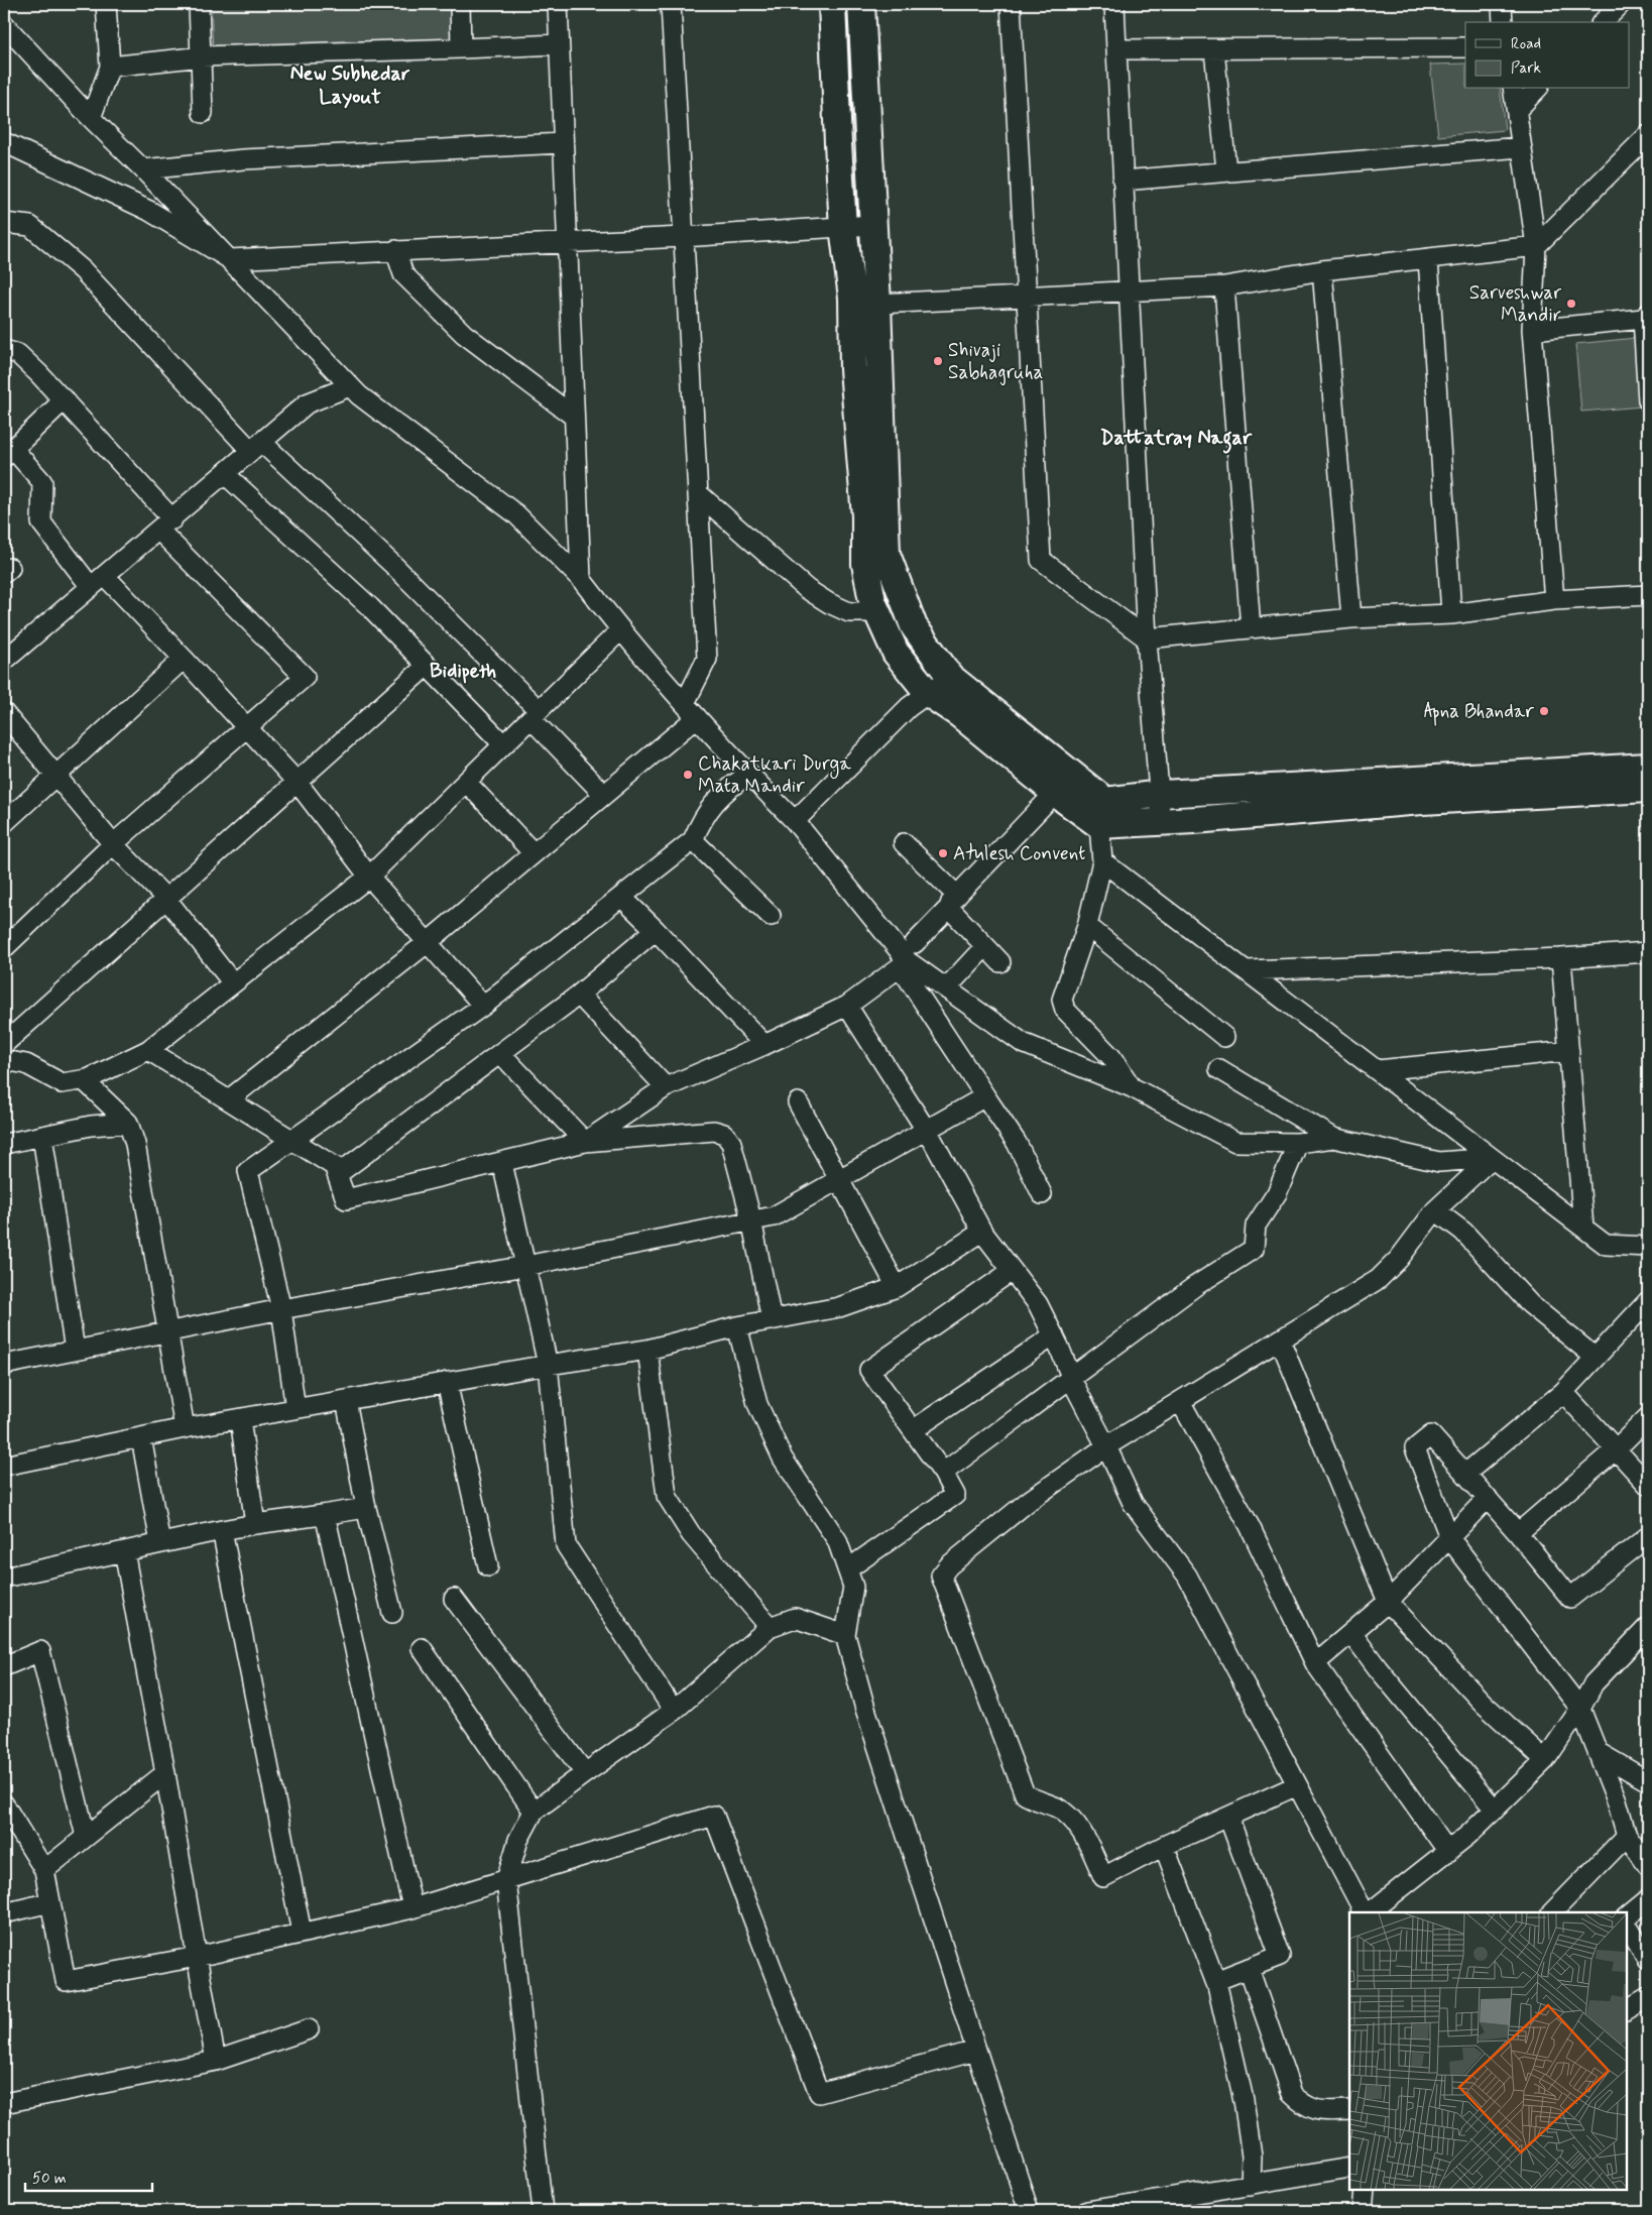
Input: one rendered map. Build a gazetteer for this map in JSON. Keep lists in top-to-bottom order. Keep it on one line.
{"districts":["New Subhedar Layout","Dattatray Nagar","Bidipeth"],"places":["Sarveshwar Mandir","Shivaji Sabhagruha","Apna Bhandar","Chakatkari Durga Mata Mandir","Atulesh Convent"],"legend":["Road","Park"],"scale_bar":"50 m"}
